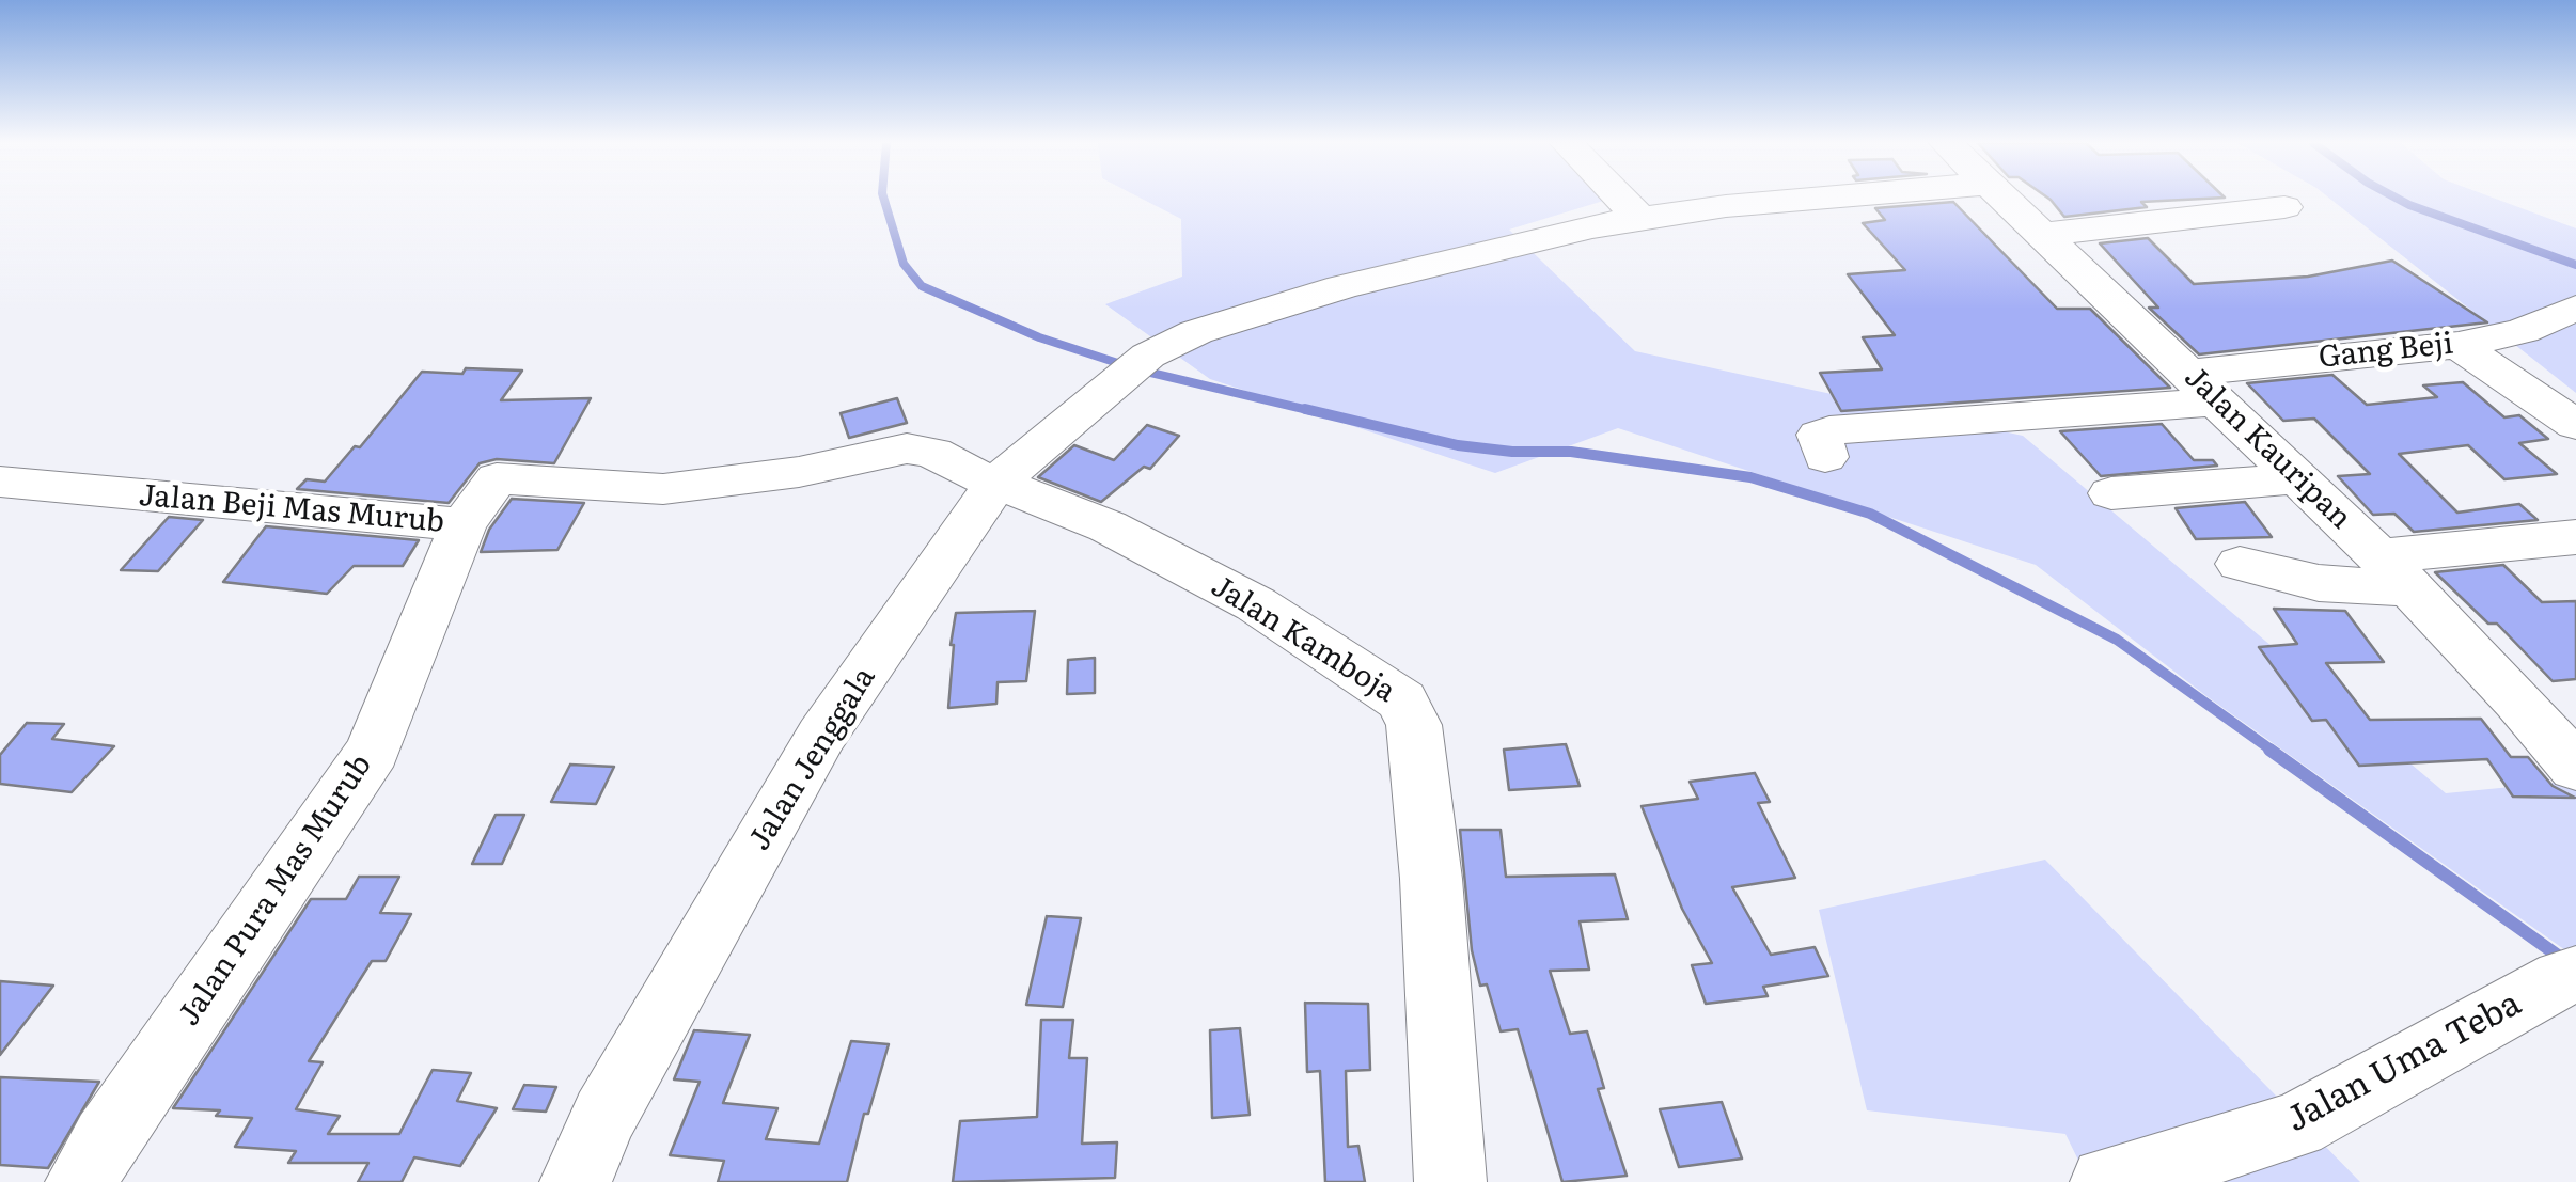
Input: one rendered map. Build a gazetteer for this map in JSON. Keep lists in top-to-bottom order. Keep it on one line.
{"streets":{"street":["Gang Beji","Jalan Kauripan","Jalan Beji Mas Murub","Jalan Kamboja","Jalan Jenggala","Jalan Pura Mas Murub","Jalan Uma Teba"]},"crossings":[["Gang Beji","Jalan Kauripan"],["Jalan Beji Mas Murub","Jalan Kamboja"],["Jalan Beji Mas Murub","Jalan Jenggala"],["Jalan Beji Mas Murub","Jalan Pura Mas Murub"],["Jalan Kamboja","Jalan Jenggala"]]}
